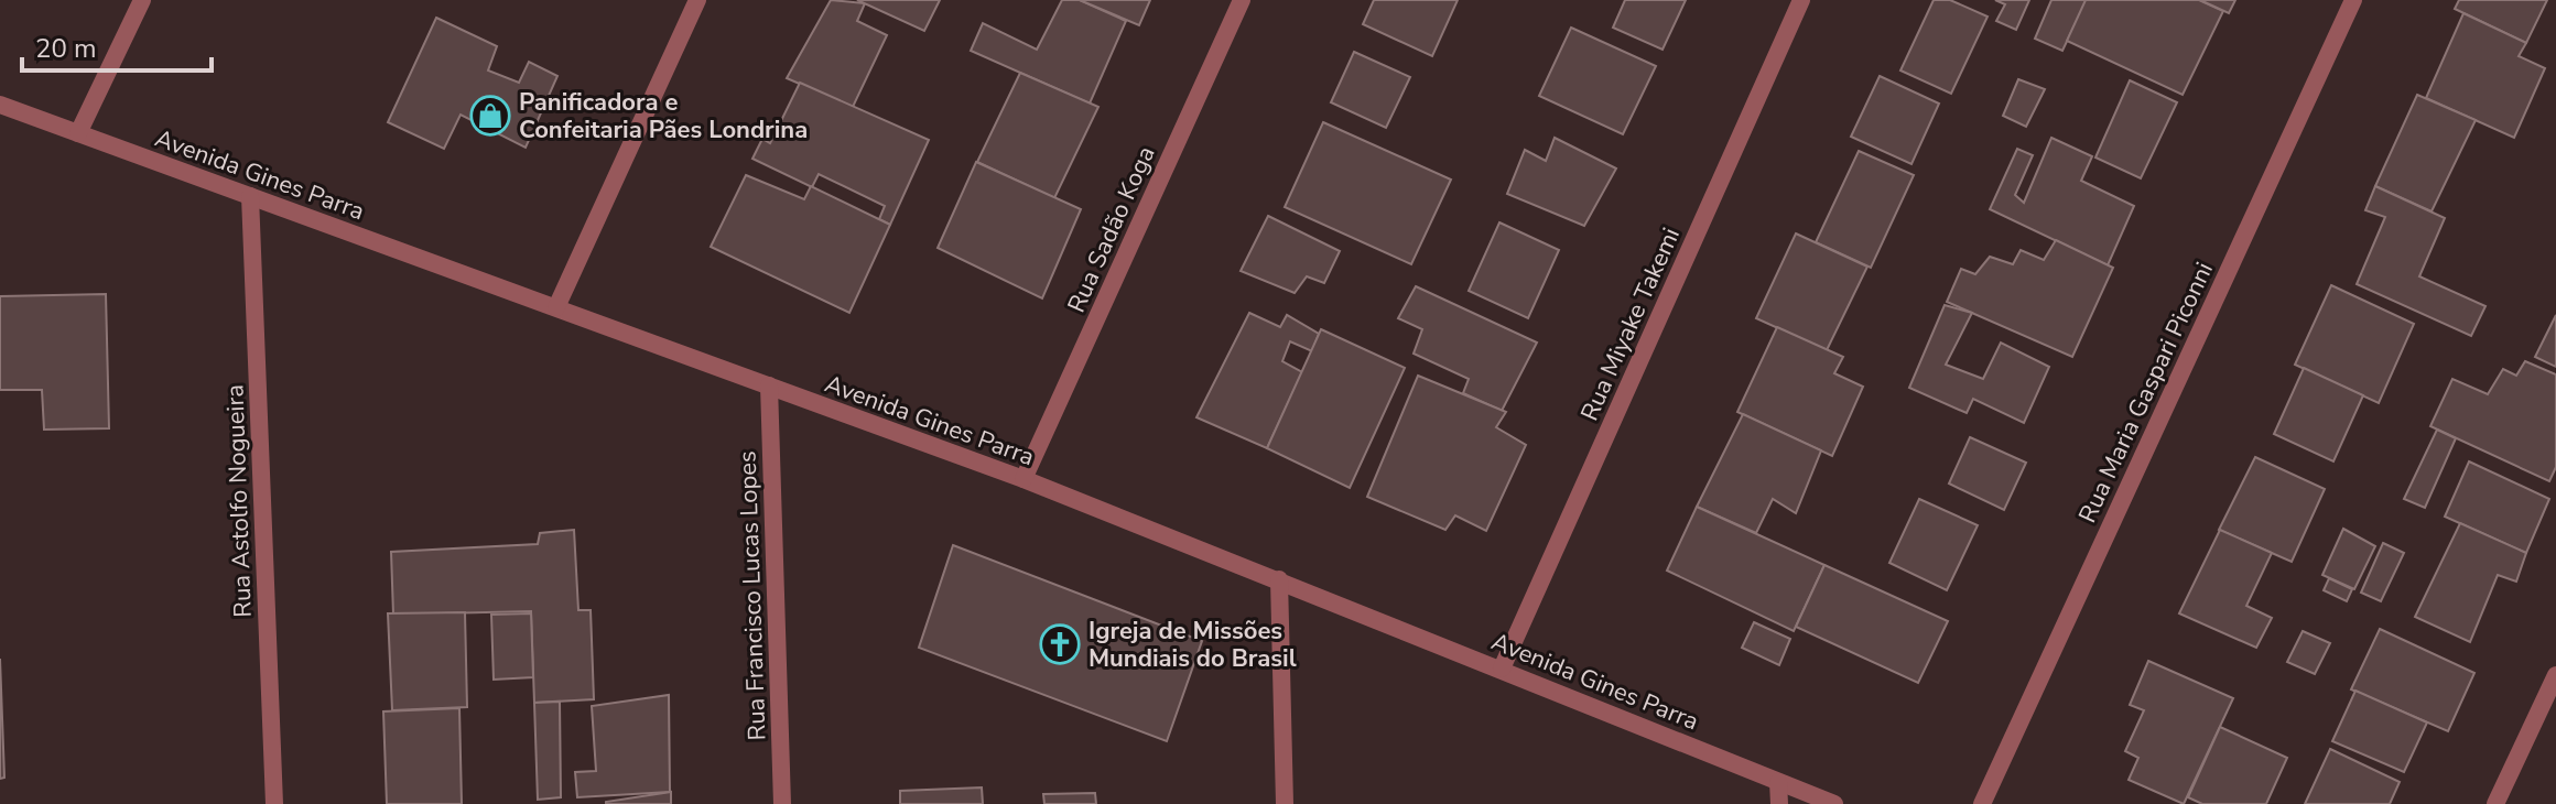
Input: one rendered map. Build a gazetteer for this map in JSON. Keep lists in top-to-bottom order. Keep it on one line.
{"streets":{"street":["Avenida Gines Parra","Rua Sadão Koga","Rua Miyake Takemi","Rua Maria Gaspari Piconni","Rua Astolfo Nogueira","Rua Francisco Lucas Lopes"]},"crossings":[["Avenida Gines Parra","Rua Sadão Koga"],["Avenida Gines Parra","Rua Miyake Takemi"],["Avenida Gines Parra","Rua Astolfo Nogueira"],["Avenida Gines Parra","Rua Francisco Lucas Lopes"]],"places":{"shop":["Panificadora e Confeitaria Pães Londrina"],"church":["Igreja de Missões Mundiais do Brasil"]},"scale_bar":"20 m"}
